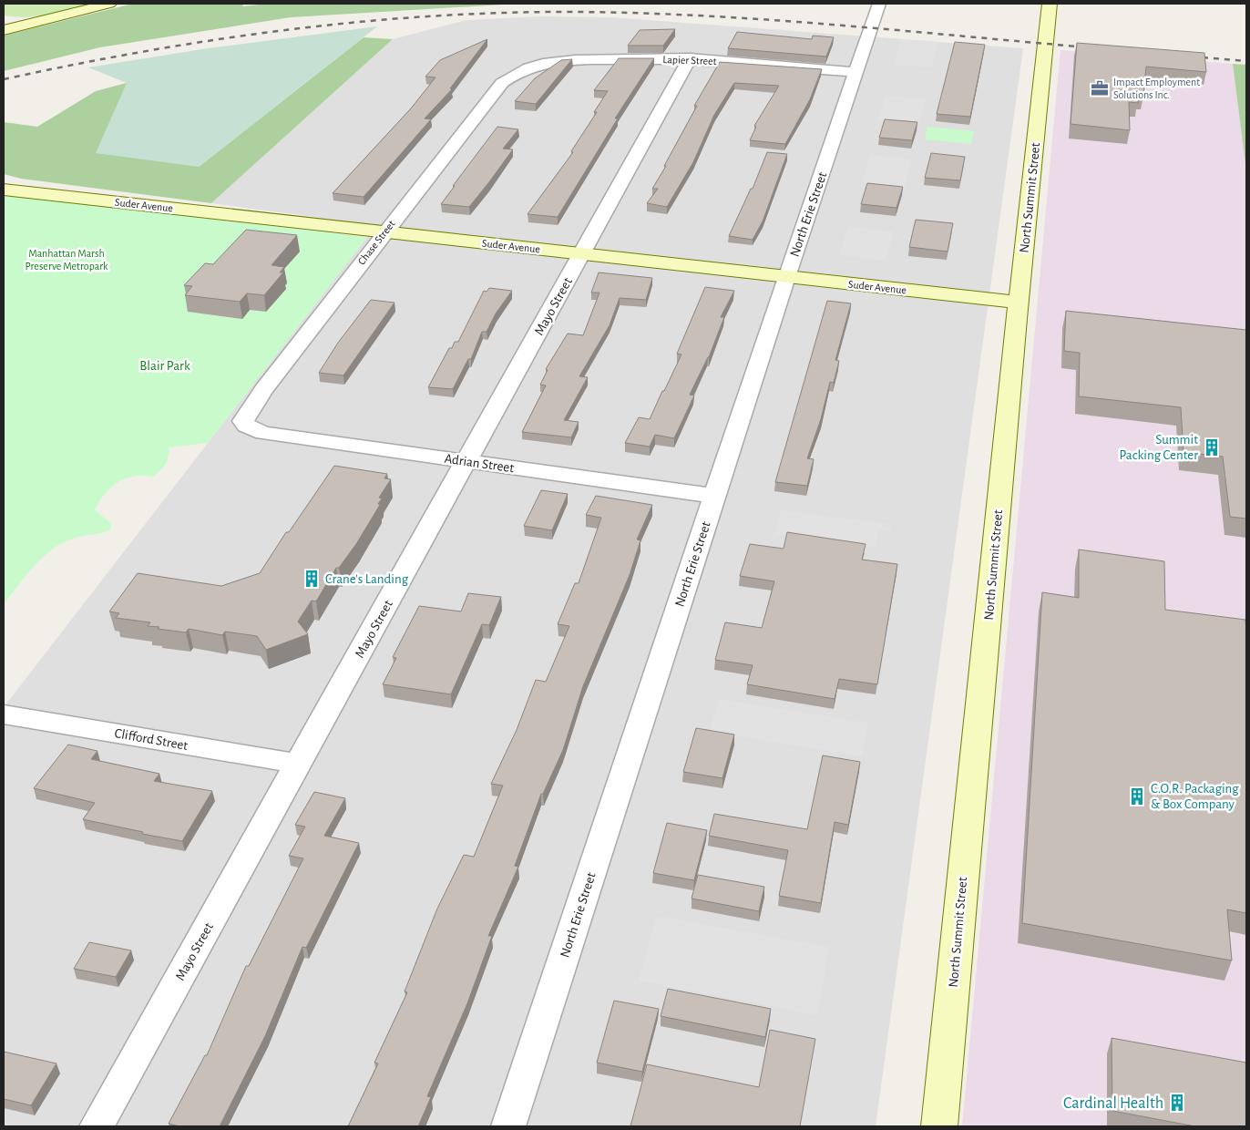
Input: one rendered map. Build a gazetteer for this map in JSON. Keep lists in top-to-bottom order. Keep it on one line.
{"streets":{"main road":["North Summit Street","Suder Avenue"],"street":["Lapier Street","North Erie Street","Chase Street","Mayo Street","Adrian Street","Clifford Street"]},"crossings":[["Lapier Street","North Erie Street"],["Lapier Street","Chase Street"],["Lapier Street","Mayo Street"],["North Summit Street","Suder Avenue"],["Suder Avenue","North Erie Street"],["Suder Avenue","Chase Street"],["Suder Avenue","Mayo Street"],["North Erie Street","Adrian Street"],["Chase Street","Adrian Street"],["Mayo Street","Adrian Street"],["Mayo Street","Clifford Street"]],"parks":["Manhattan Marsh Preserve Metropark","Blair Park"],"places":{"office":["Impact Employment Solutions Inc."],"building":["Summit Packing Center","Crane's Landing","C.O.R. Packaging & Box Company","Cardinal Health"]}}
